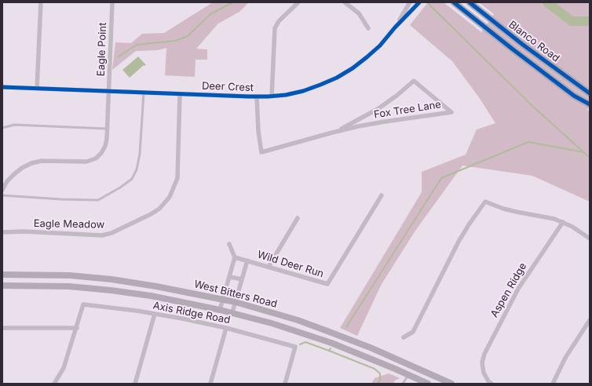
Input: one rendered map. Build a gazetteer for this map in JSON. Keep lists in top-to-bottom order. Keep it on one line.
{"streets":{"main road":["Blanco Road","West Bitters Road"],"street":["Eagle Point","Deer Crest","Fox Tree Lane","Eagle Meadow","Wild Deer Run","Aspen Ridge","Axis Ridge Road"]},"crossings":[["Eagle Point","Deer Crest"],["Deer Crest","Fox Tree Lane"],["Deer Crest","Eagle Meadow"]]}
